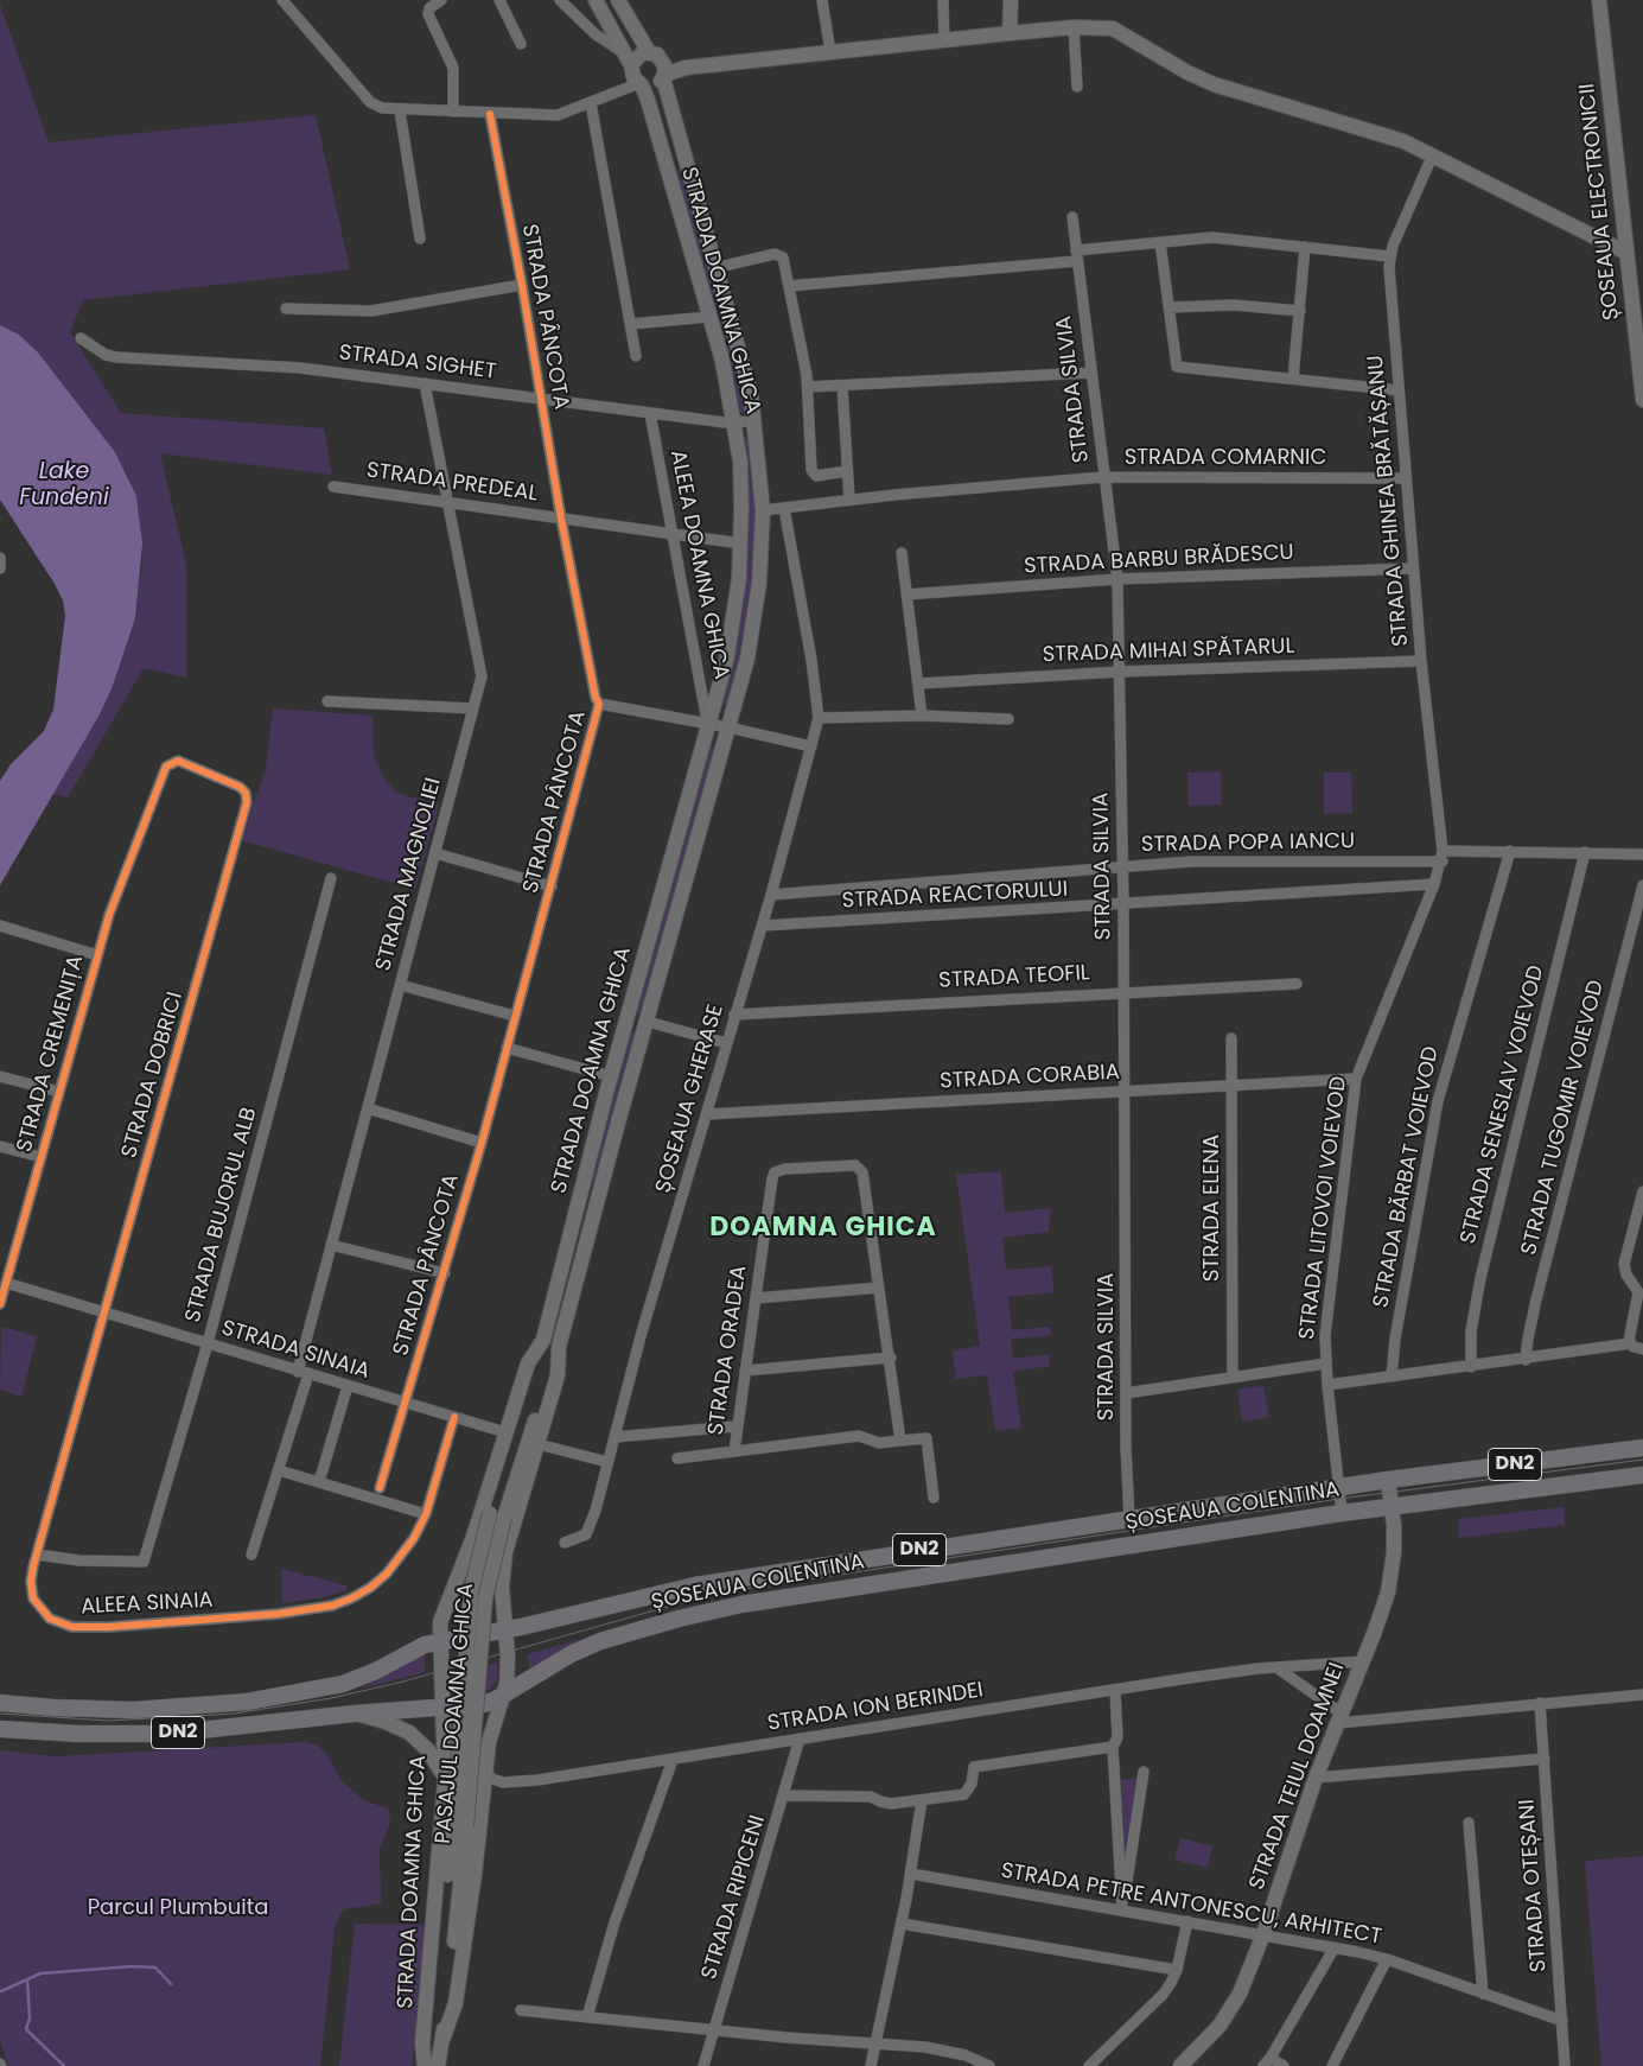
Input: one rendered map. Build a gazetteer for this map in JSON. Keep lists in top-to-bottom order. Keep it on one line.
{"streets":{"main road":["ȘOSEAUA ELECTRONICII","STRADA DOAMNA GHICA","DN2","ȘOSEAUA COLENTINA","PASAJUL DOAMNA GHICA","STRADA TEIUL DOAMNEI"],"street":["STRADA PÂNCOTA","STRADA SIGHET","STRADA SILVIA","STRADA COMARNIC","STRADA PREDEAL","STRADA GHINEA BRĂTĂȘANU","STRADA BARBU BRĂDESCU","ALEEA DOAMNA GHICA","STRADA MIHAI SPĂTARUL","STRADA POPA IANCU","STRADA MAGNOLIEI","STRADA REACTORULUI","STRADA TEOFIL","STRADA CREMENIȚA","STRADA DOBRICI","STRADA CORABIA","ȘOSEAUA GHERASE","STRADA SENESLAV VOIEVOD","STRADA TUGOMIR VOIEVOD","STRADA BĂRBAT VOIEVOD","STRADA ELENA","STRADA LITOVOI VOIEVOD","STRADA BUJORUL ALB","STRADA SINAIA","STRADA ORADEA","ALEEA SINAIA","STRADA ION BERINDEI","STRADA OTEȘANI","STRADA RIPICENI","STRADA PETRE ANTONESCU, ARHITECT"]},"crossings":[["STRADA DOAMNA GHICA","STRADA SIGHET"],["STRADA DOAMNA GHICA","STRADA COMARNIC"],["STRADA DOAMNA GHICA","STRADA PREDEAL"],["STRADA DOAMNA GHICA","ALEEA DOAMNA GHICA"],["STRADA DOAMNA GHICA","STRADA SINAIA"],["STRADA DOAMNA GHICA","ȘOSEAUA COLENTINA"],["STRADA DOAMNA GHICA","STRADA ION BERINDEI"],["STRADA DOAMNA GHICA","PASAJUL DOAMNA GHICA"],["STRADA PÂNCOTA","STRADA SIGHET"],["STRADA PÂNCOTA","STRADA PREDEAL"],["STRADA PÂNCOTA","STRADA MAGNOLIEI"],["STRADA PÂNCOTA","STRADA SINAIA"],["STRADA SIGHET","ALEEA DOAMNA GHICA"],["STRADA SIGHET","STRADA MAGNOLIEI"],["STRADA SILVIA","STRADA COMARNIC"],["STRADA SILVIA","STRADA BARBU BRĂDESCU"],["STRADA SILVIA","STRADA MIHAI SPĂTARUL"],["STRADA SILVIA","STRADA POPA IANCU"],["STRADA SILVIA","STRADA REACTORULUI"],["STRADA SILVIA","STRADA TEOFIL"],["STRADA SILVIA","STRADA CORABIA"],["STRADA SILVIA","ȘOSEAUA COLENTINA"],["STRADA COMARNIC","STRADA GHINEA BRĂTĂȘANU"],["STRADA COMARNIC","ȘOSEAUA GHERASE"],["STRADA PREDEAL","ALEEA DOAMNA GHICA"],["STRADA PREDEAL","STRADA MAGNOLIEI"],["STRADA GHINEA BRĂTĂȘANU","STRADA BARBU BRĂDESCU"],["STRADA GHINEA BRĂTĂȘANU","STRADA MIHAI SPĂTARUL"],["STRADA GHINEA BRĂTĂȘANU","STRADA POPA IANCU"],["STRADA GHINEA BRĂTĂȘANU","STRADA LITOVOI VOIEVOD"],["STRADA POPA IANCU","ȘOSEAUA GHERASE"],["STRADA POPA IANCU","STRADA SENESLAV VOIEVOD"],["STRADA POPA IANCU","STRADA BĂRBAT VOIEVOD"],["STRADA POPA IANCU","STRADA LITOVOI VOIEVOD"],["STRADA MAGNOLIEI","STRADA SINAIA"],["STRADA REACTORULUI","ȘOSEAUA GHERASE"],["STRADA REACTORULUI","STRADA LITOVOI VOIEVOD"],["STRADA TEOFIL","ȘOSEAUA GHERASE"],["STRADA CREMENIȚA","STRADA DOBRICI"],["STRADA CREMENIȚA","STRADA SINAIA"],["STRADA DOBRICI","STRADA SINAIA"],["STRADA DOBRICI","ALEEA SINAIA"],["STRADA CORABIA","ȘOSEAUA GHERASE"],["STRADA CORABIA","STRADA ELENA"],["STRADA CORABIA","STRADA LITOVOI VOIEVOD"],["STRADA LITOVOI VOIEVOD","ȘOSEAUA COLENTINA"],["STRADA BUJORUL ALB","STRADA SINAIA"],["STRADA BUJORUL ALB","ALEEA SINAIA"],["STRADA SINAIA","ALEEA SINAIA"],["ȘOSEAUA COLENTINA","STRADA TEIUL DOAMNEI"],["STRADA ION BERINDEI","STRADA TEIUL DOAMNEI"],["STRADA ION BERINDEI","STRADA RIPICENI"],["STRADA TEIUL DOAMNEI","STRADA PETRE ANTONESCU, ARHITECT"],["STRADA OTEȘANI","STRADA PETRE ANTONESCU, ARHITECT"]],"districts":["DOAMNA GHICA"],"water":["Lake Fundeni"],"parks":["Parcul Plumbuita"]}
